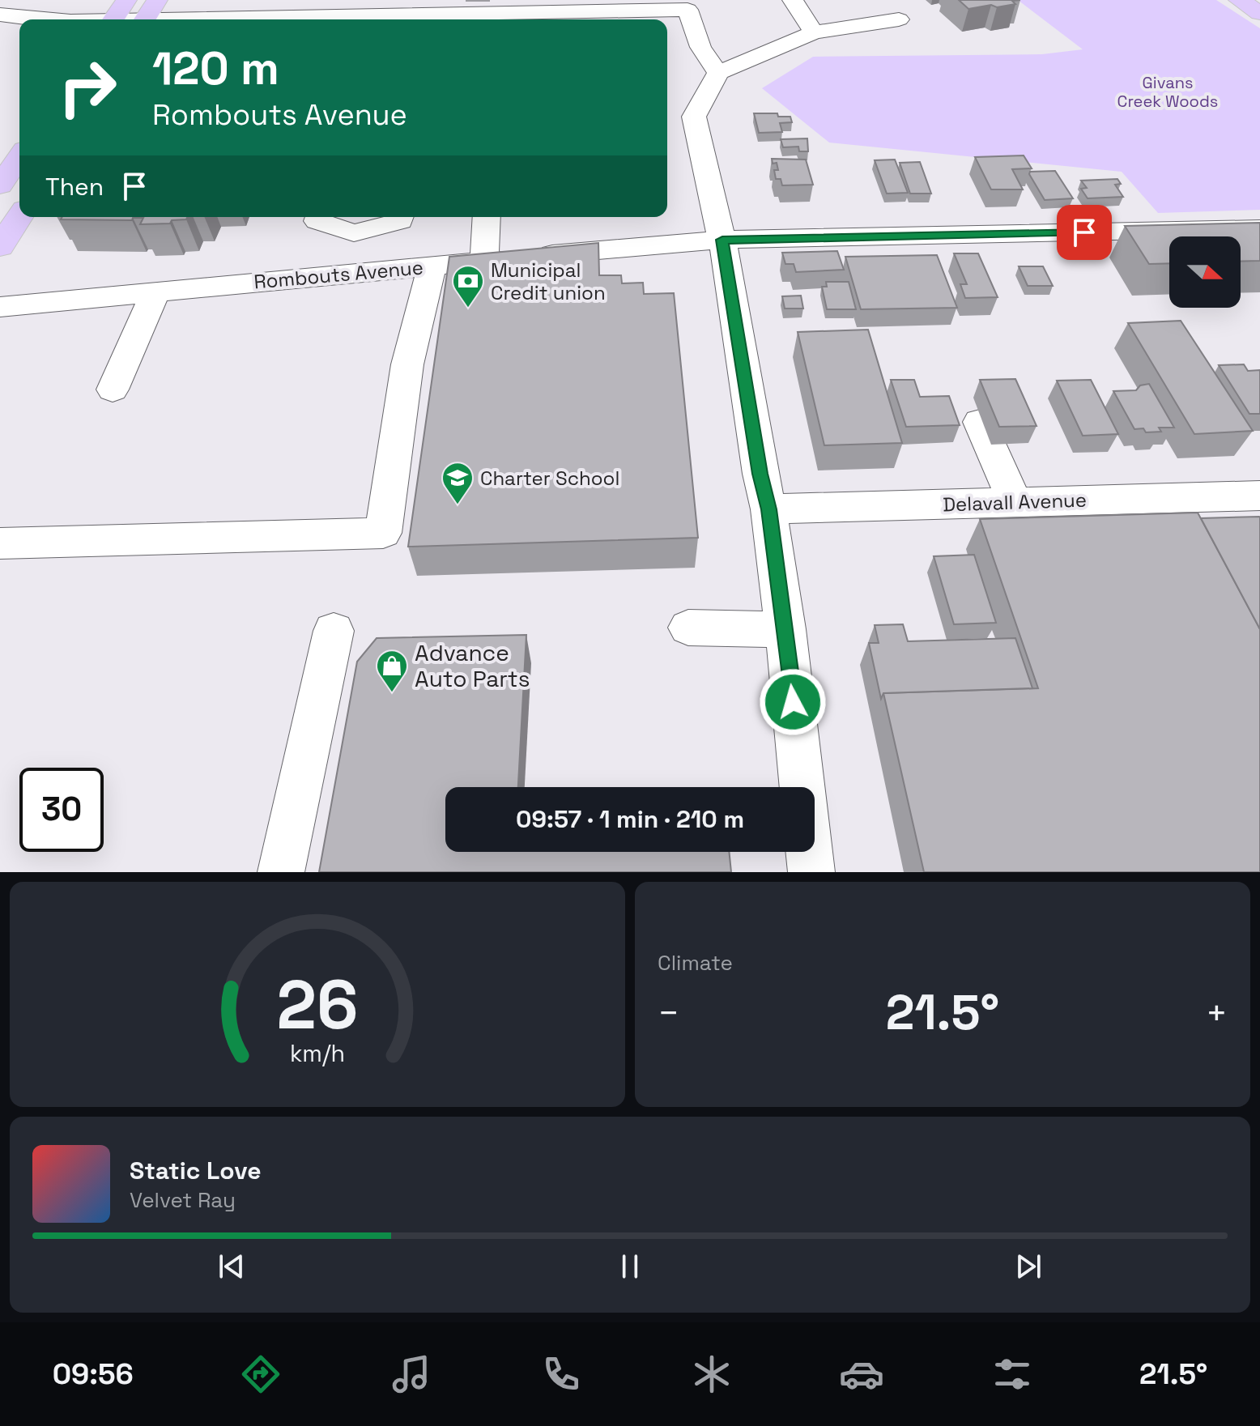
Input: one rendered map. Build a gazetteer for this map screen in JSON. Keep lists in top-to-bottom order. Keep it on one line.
{"streets":{"street":["Rombouts Avenue","Delavall Avenue"]},"parks":["Givans Creek Woods"],"places":{"bank":["Municipal Credit union"],"school or university":["Charter School"],"shop":["Advance Auto Parts"]},"north":"right","page":{"turn":["120 m","Rombouts Avenue"],"then":"Then","limit":"30","trip":"09:57 · 1 min · 210 m","tile":"Climate","heat":["−","21.5°","+"],"song":["Static Love","Velvet Ray"],"tabs":["09:56","21.5°"],"gauge":["26","km/h"]}}
